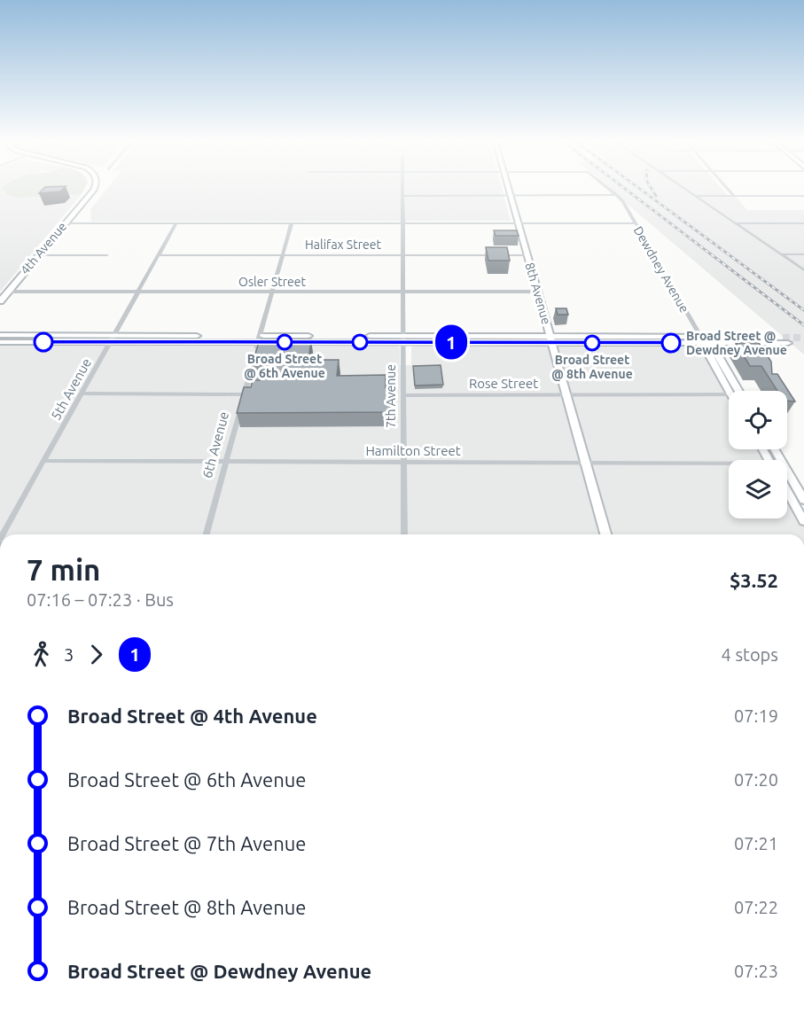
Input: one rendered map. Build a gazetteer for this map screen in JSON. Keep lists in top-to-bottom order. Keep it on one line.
{"streets":{"main road":["4th Avenue","Dewdney Avenue","8th Avenue"],"street":["Halifax Street","Osler Street","Rose Street","5th Avenue","7th Avenue","6th Avenue","Hamilton Street"]},"crossings":[["Halifax Street","8th Avenue"],["Halifax Street","5th Avenue"],["Halifax Street","7th Avenue"],["Halifax Street","6th Avenue"],["4th Avenue","Osler Street"],["Osler Street","8th Avenue"],["Osler Street","5th Avenue"],["Osler Street","7th Avenue"],["Osler Street","6th Avenue"],["8th Avenue","Rose Street"],["8th Avenue","Hamilton Street"],["Rose Street","7th Avenue"],["5th Avenue","Hamilton Street"],["7th Avenue","Hamilton Street"],["6th Avenue","Hamilton Street"]],"places":["Broad Street @ 6th Avenue","Broad Street @ 8th Avenue","Broad Street @ Dewdney Avenue"],"lines":["bus line 1"],"page":{"on_map":"1","heading":["7 min","07:16 – 07:23 · Bus","$3.52"],"legs":["3","1","4 stops"],"list":[{"name":"Broad Street @ 4th Avenue","value":"07:19"},{"name":"Broad Street @ 6th Avenue","value":"07:20"},{"name":"Broad Street @ 7th Avenue","value":"07:21"},{"name":"Broad Street @ 8th Avenue","value":"07:22"},{"name":"Broad Street @ Dewdney Avenue","value":"07:23"}]}}
